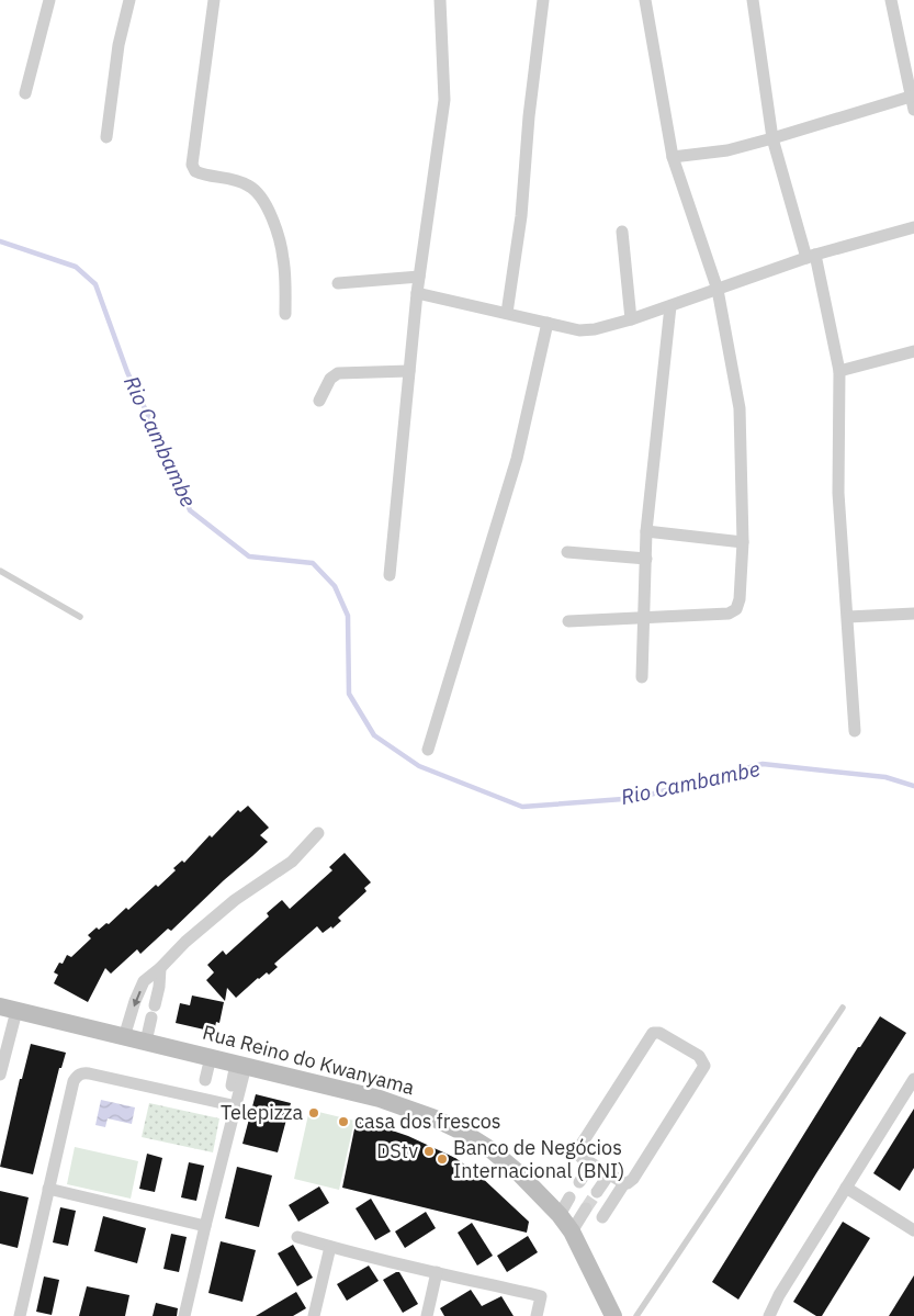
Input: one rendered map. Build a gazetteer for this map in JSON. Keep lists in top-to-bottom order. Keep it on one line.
{"streets":{"street":["Rua Reino do Kwanyama"]},"water":["Rio Cambambe"],"places":["Telepizza","casa dos frescos","DStv","Banco de Negócios Internacional (BNI)"]}
